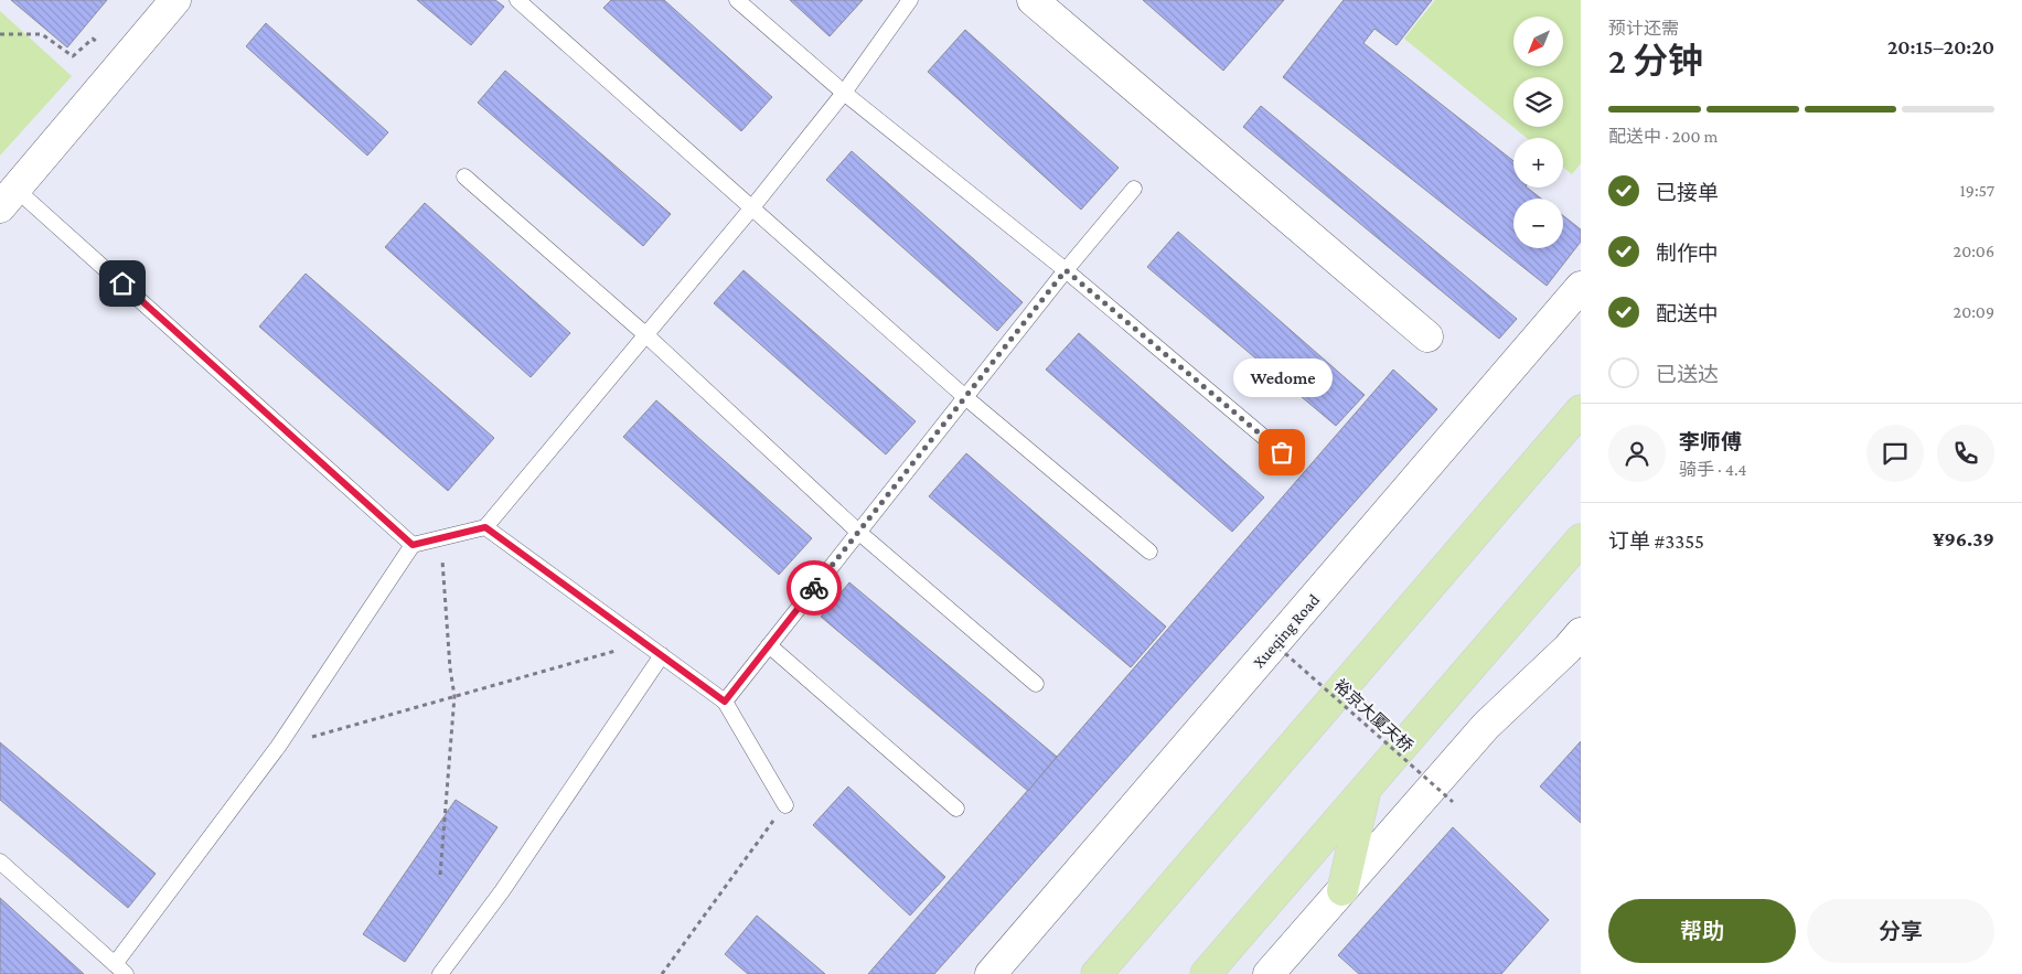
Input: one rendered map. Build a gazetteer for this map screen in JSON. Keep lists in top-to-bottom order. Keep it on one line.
{"streets":{"street":["Xueqing Road"],"path":["裕京大厦天桥"]},"places":["Wedome"],"north":"bottom left","page":{"heading":["2 分钟","预计还需","20:15–20:20"],"panel":["李师傅","骑手 · 4.4","订单 #3355","¥96.39"],"map_buttons":["+","−"],"bar":"配送中 · 200 m","list":[["已接单","19:57"],["制作中","20:06"],["配送中","20:09"],"已送达"],"bubble":"Wedome","buttons":["帮助","分享"]}}
